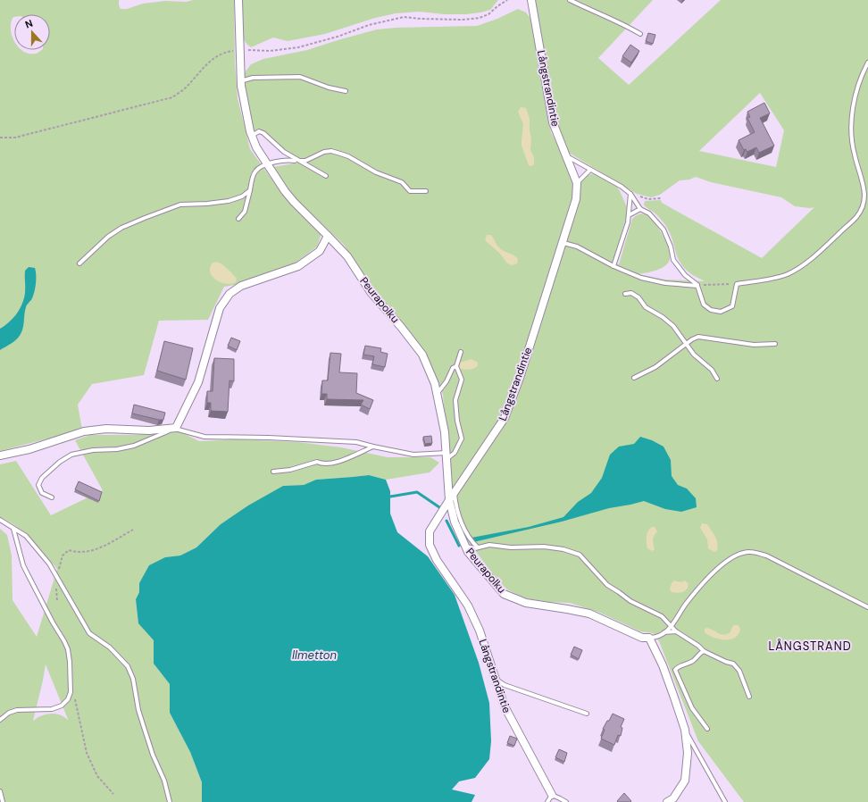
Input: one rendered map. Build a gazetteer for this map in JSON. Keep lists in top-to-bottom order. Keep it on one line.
{"streets":{"street":["Långstrandintie","Peurapolku"]},"crossings":[["Långstrandintie","Peurapolku"]],"districts":["LÅNGSTRAND"],"water":["Ilmetton"],"north":"top"}
